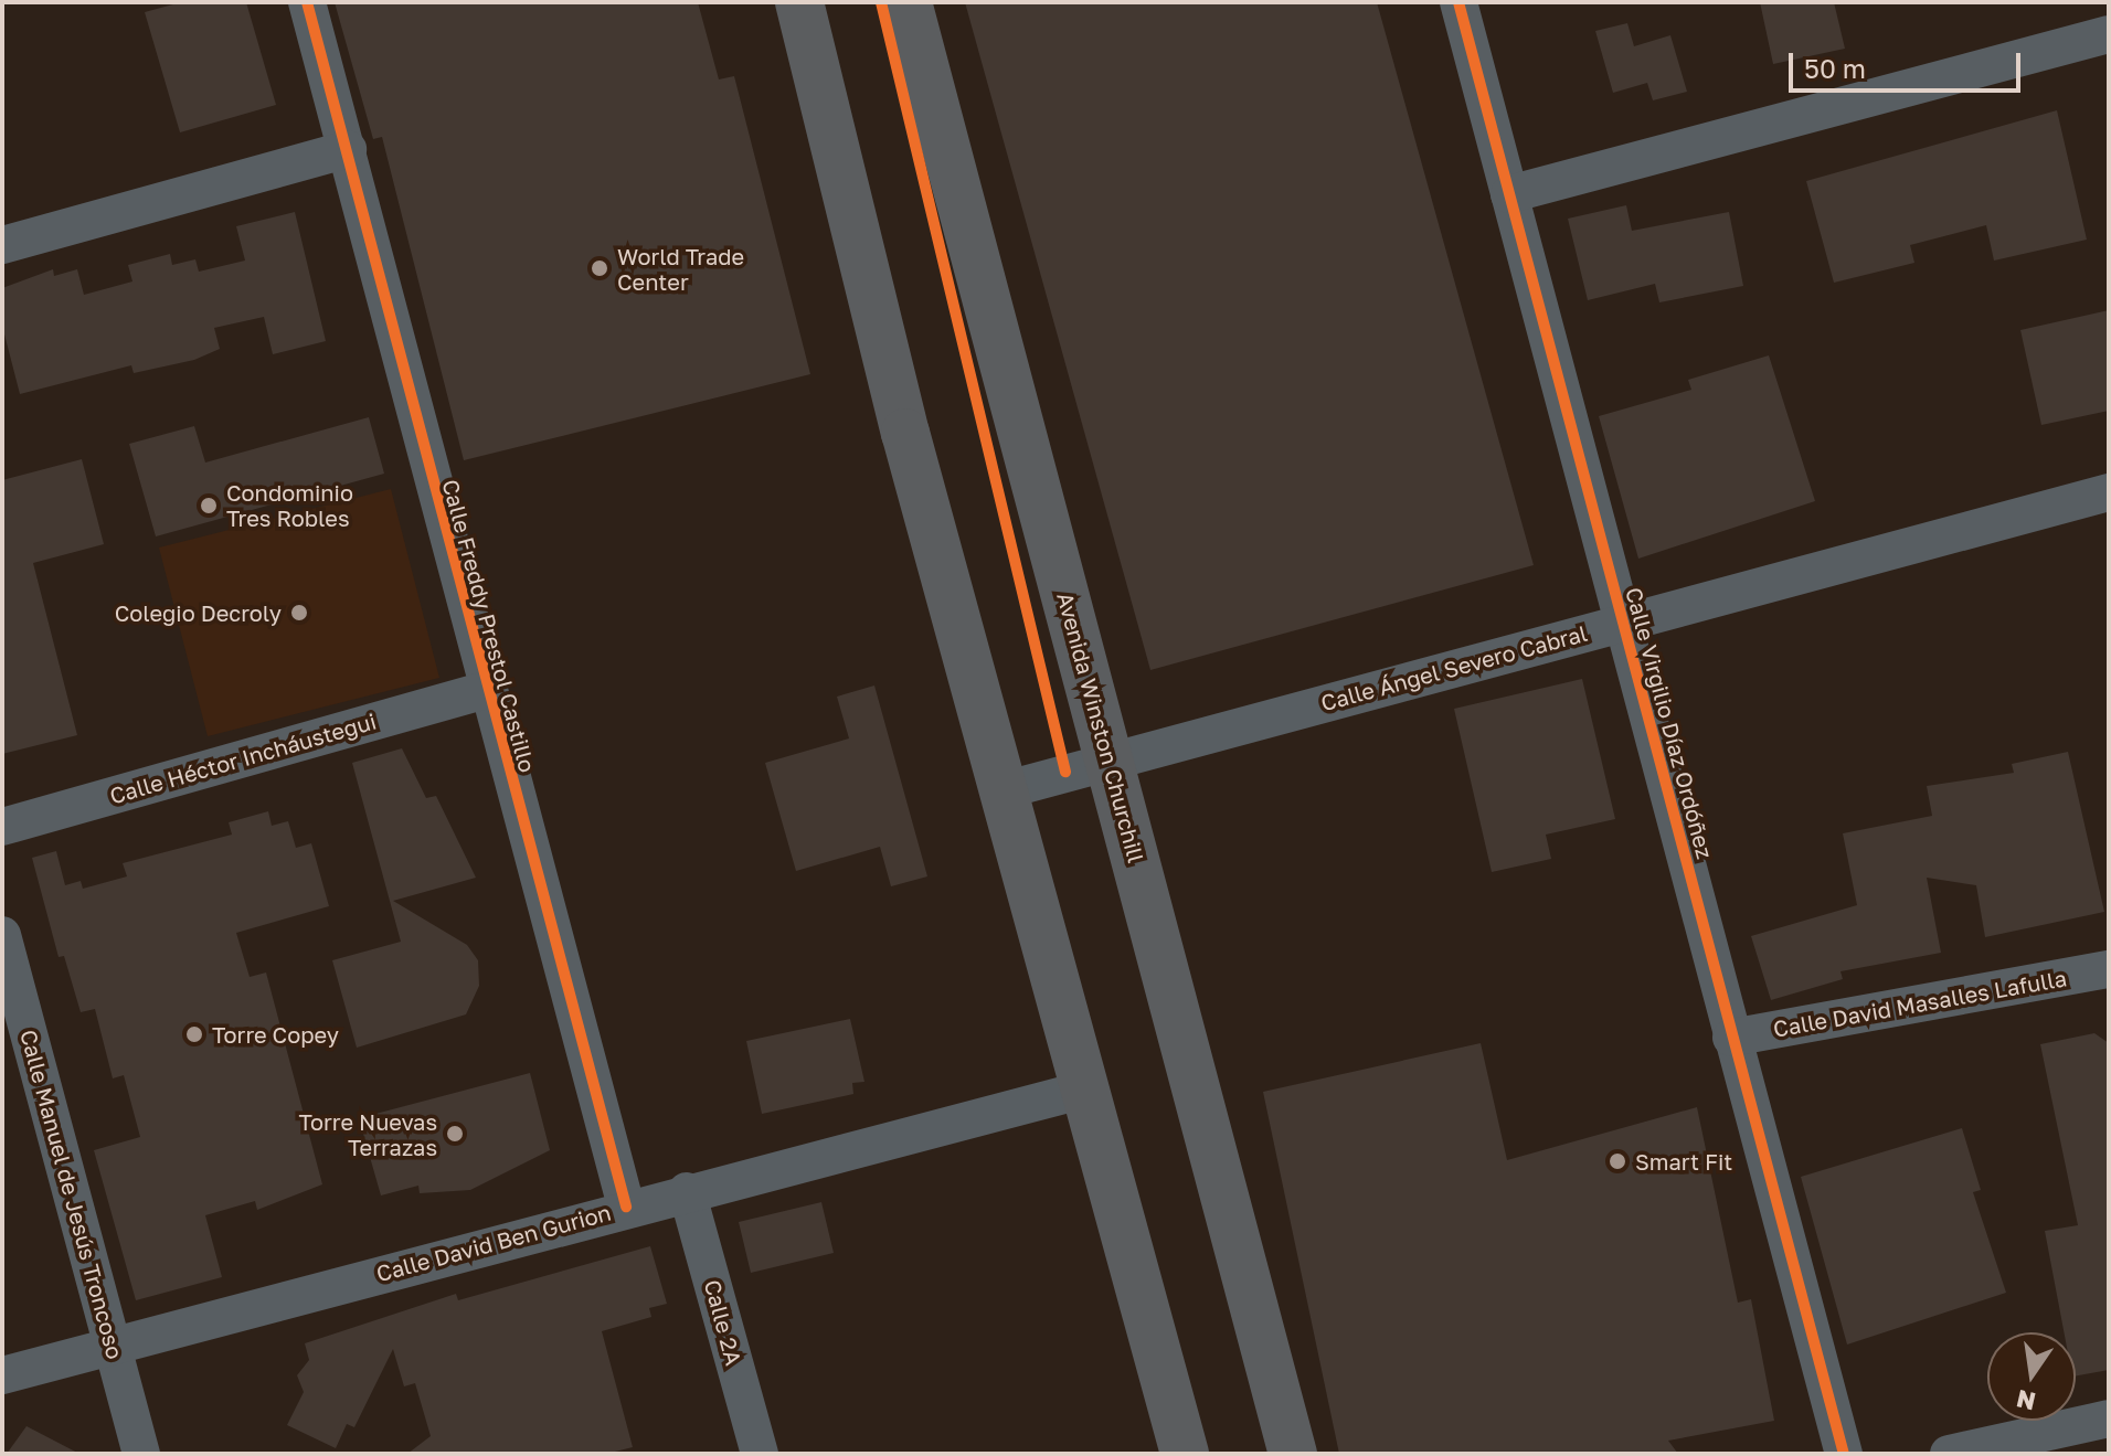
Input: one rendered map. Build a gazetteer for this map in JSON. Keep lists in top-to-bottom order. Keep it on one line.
{"streets":{"main road":["Avenida Winston Churchill"],"street":["Calle Freddy Prestol Castillo","Calle Ángel Severo Cabral","Calle Virgilio Díaz Ordóñez","Calle Héctor Incháustegui","Calle David Masalles Lafulla","Calle Manuel de Jesús Troncoso","Calle David Ben Gurion","Calle 2A"]},"crossings":[["Calle Freddy Prestol Castillo","Calle Héctor Incháustegui"],["Calle Freddy Prestol Castillo","Calle David Ben Gurion"],["Calle Ángel Severo Cabral","Calle Virgilio Díaz Ordóñez"],["Calle Ángel Severo Cabral","Avenida Winston Churchill"],["Calle Virgilio Díaz Ordóñez","Calle David Masalles Lafulla"],["Calle Manuel de Jesús Troncoso","Calle David Ben Gurion"],["Calle David Ben Gurion","Calle 2A"]],"places":["World Trade Center","Condominio Tres Robles","Colegio Decroly","Torre Copey","Torre Nuevas Terrazas","Smart Fit"],"scale_bar":"50 m","north":"bottom"}
